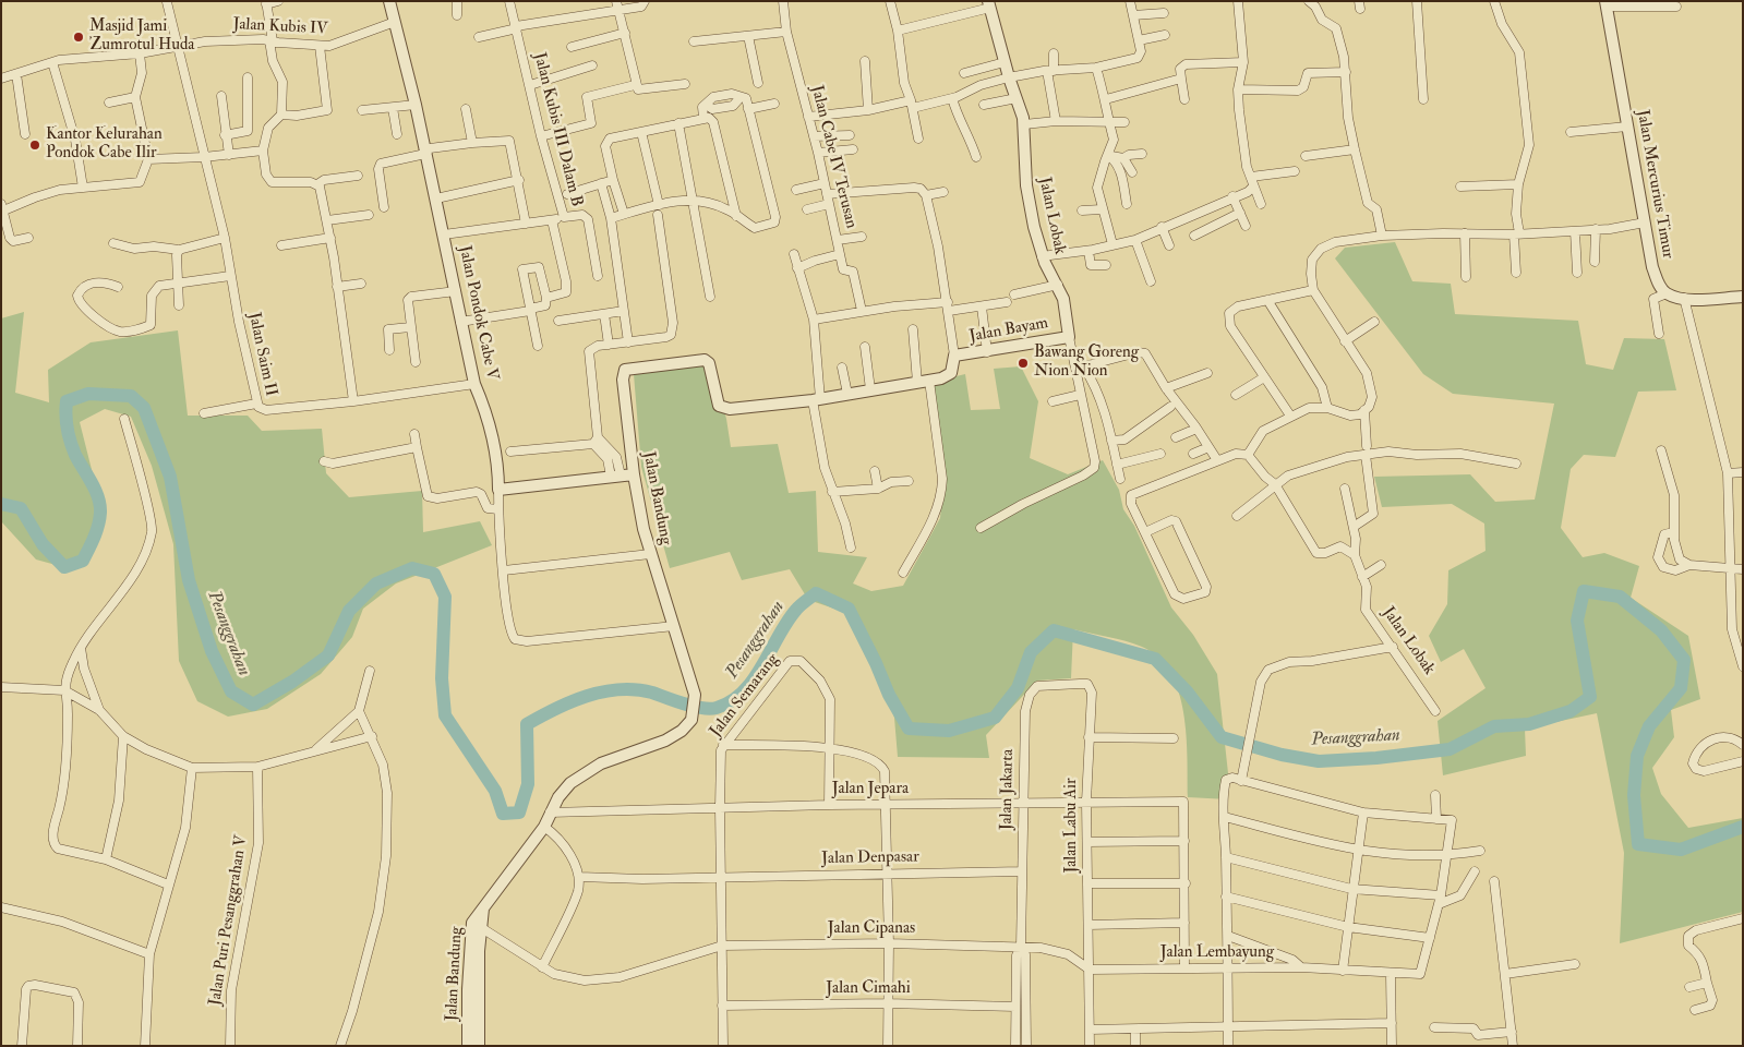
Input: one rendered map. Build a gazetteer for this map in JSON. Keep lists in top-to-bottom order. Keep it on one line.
{"streets":{"street":["Jalan Kubis IV","Jalan Kubis III Dalam B","Jalan Cabe IV Terusan","Jalan Mercurius Timur","Jalan Lobak","Jalan Pondok Cabe V","Jalan Bayam","Jalan Saim II","Jalan Bandung","Jalan Semarang","Jalan Jepara","Jalan Jakarta","Jalan Labu Air","Jalan Denpasar","Jalan Puri Pesanggrahan V","Jalan Cipanas","Jalan Lembayung","Jalan Cimahi"]},"crossings":[["Jalan Kubis IV","Jalan Pondok Cabe V"],["Jalan Kubis IV","Jalan Saim II"],["Jalan Lobak","Jalan Bayam"],["Jalan Pondok Cabe V","Jalan Saim II"],["Jalan Pondok Cabe V","Jalan Bandung"],["Jalan Bayam","Jalan Bandung"],["Jalan Bandung","Jalan Jepara"],["Jalan Bandung","Jalan Cipanas"],["Jalan Semarang","Jalan Jepara"],["Jalan Semarang","Jalan Denpasar"],["Jalan Semarang","Jalan Cipanas"],["Jalan Semarang","Jalan Cimahi"],["Jalan Jepara","Jalan Jakarta"],["Jalan Jepara","Jalan Labu Air"],["Jalan Jakarta","Jalan Labu Air"],["Jalan Jakarta","Jalan Denpasar"],["Jalan Jakarta","Jalan Cipanas"],["Jalan Jakarta","Jalan Cimahi"],["Jalan Labu Air","Jalan Lembayung"]],"water":["Pesanggrahan"],"places":["Masjid Jami Zumrotul Huda","Kantor Kelurahan Pondok Cabe Ilir","Bawang Goreng Nion Nion"]}
